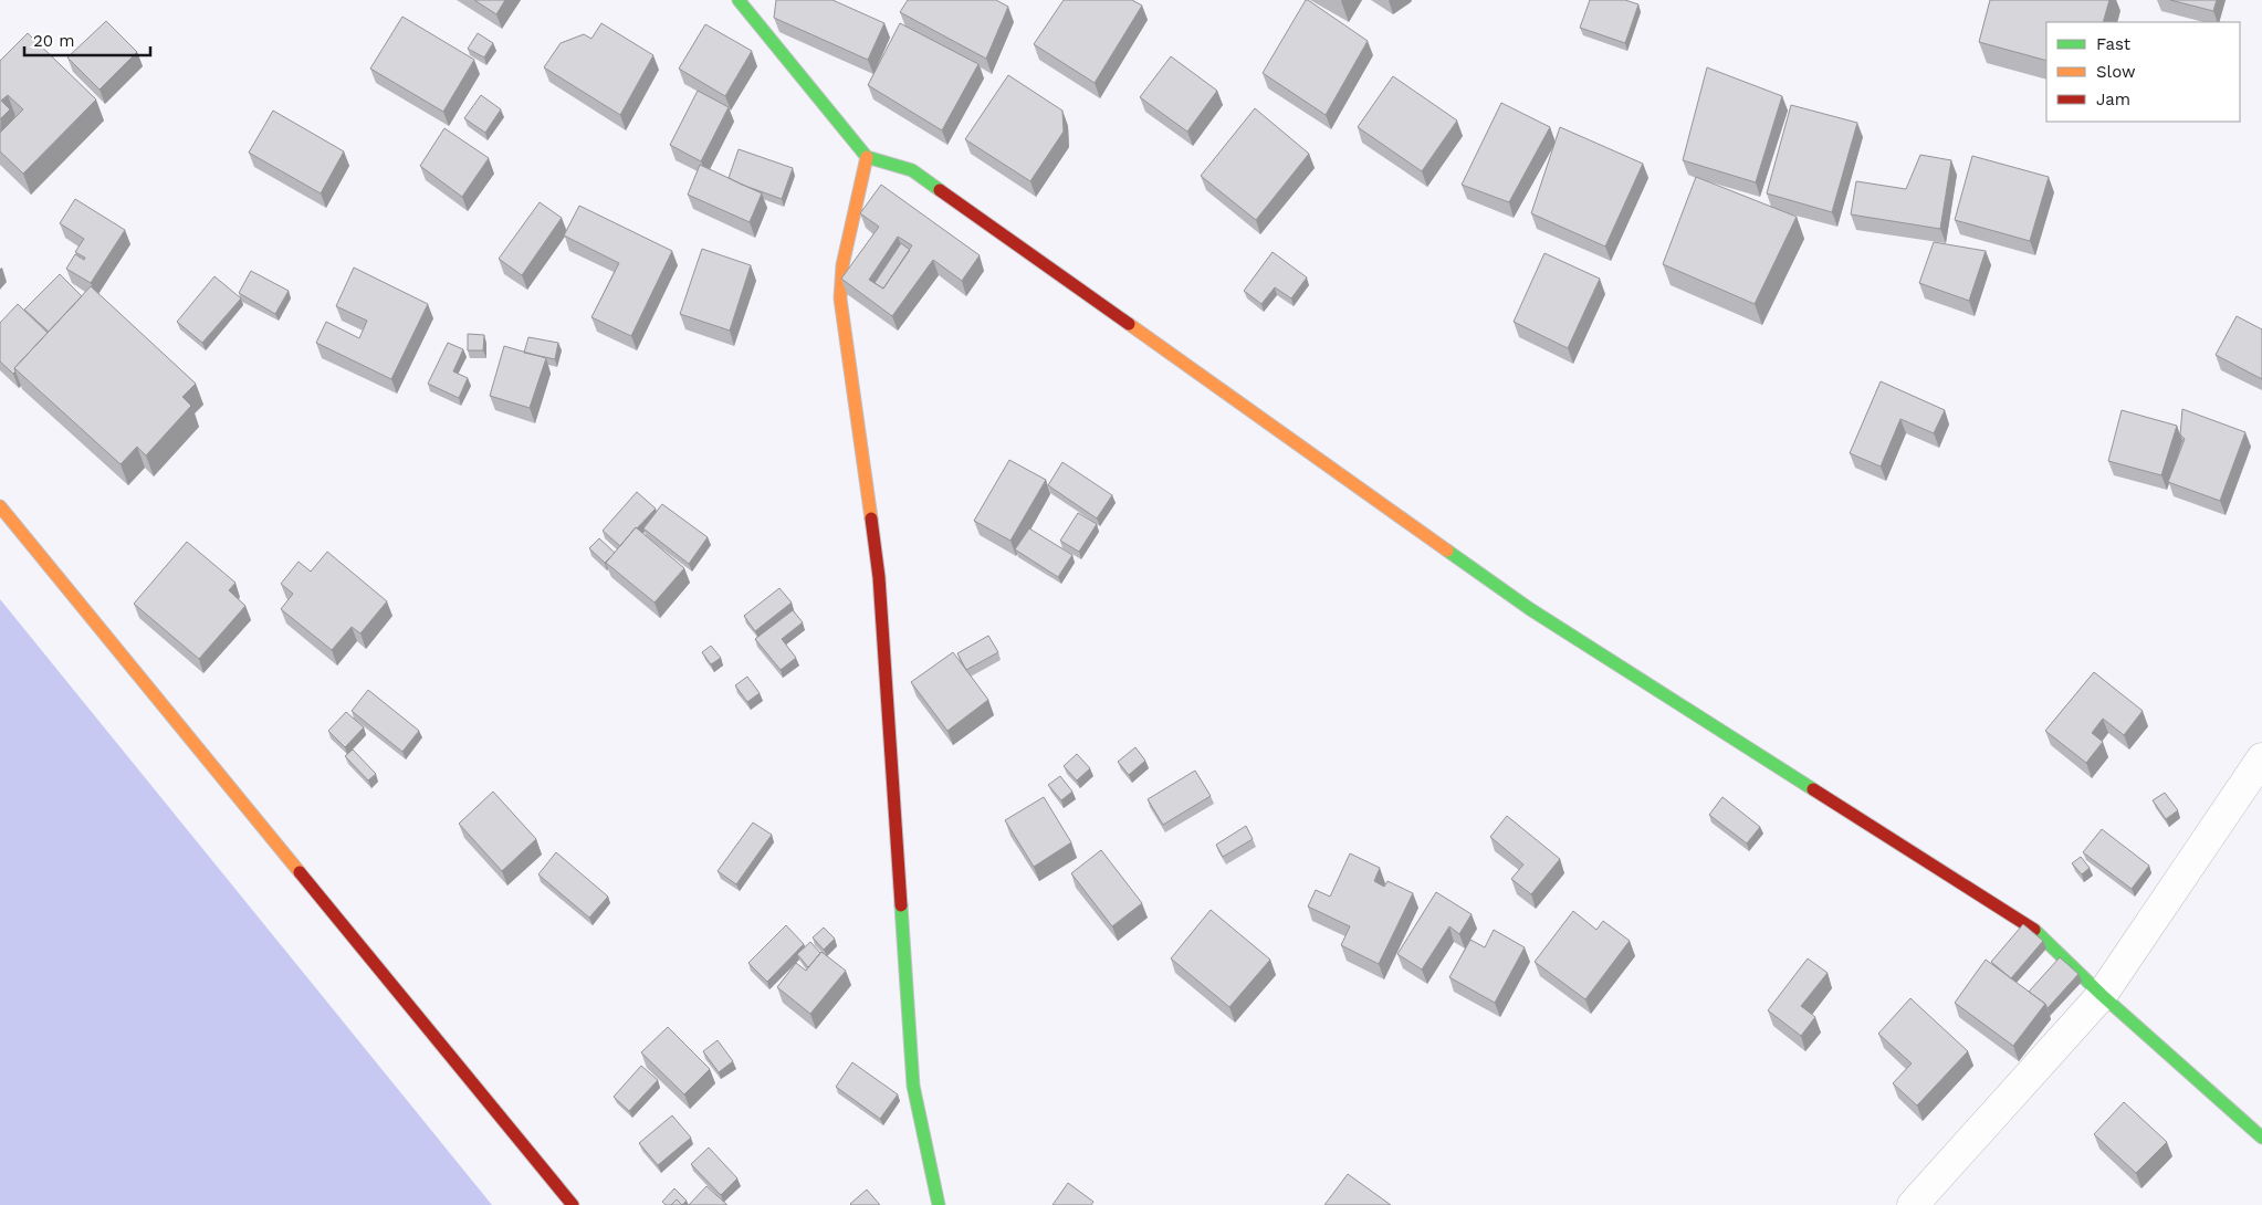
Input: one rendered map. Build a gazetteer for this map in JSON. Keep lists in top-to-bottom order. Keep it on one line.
{"legend":["Fast","Slow","Jam"],"scale_bar":"20 m"}
